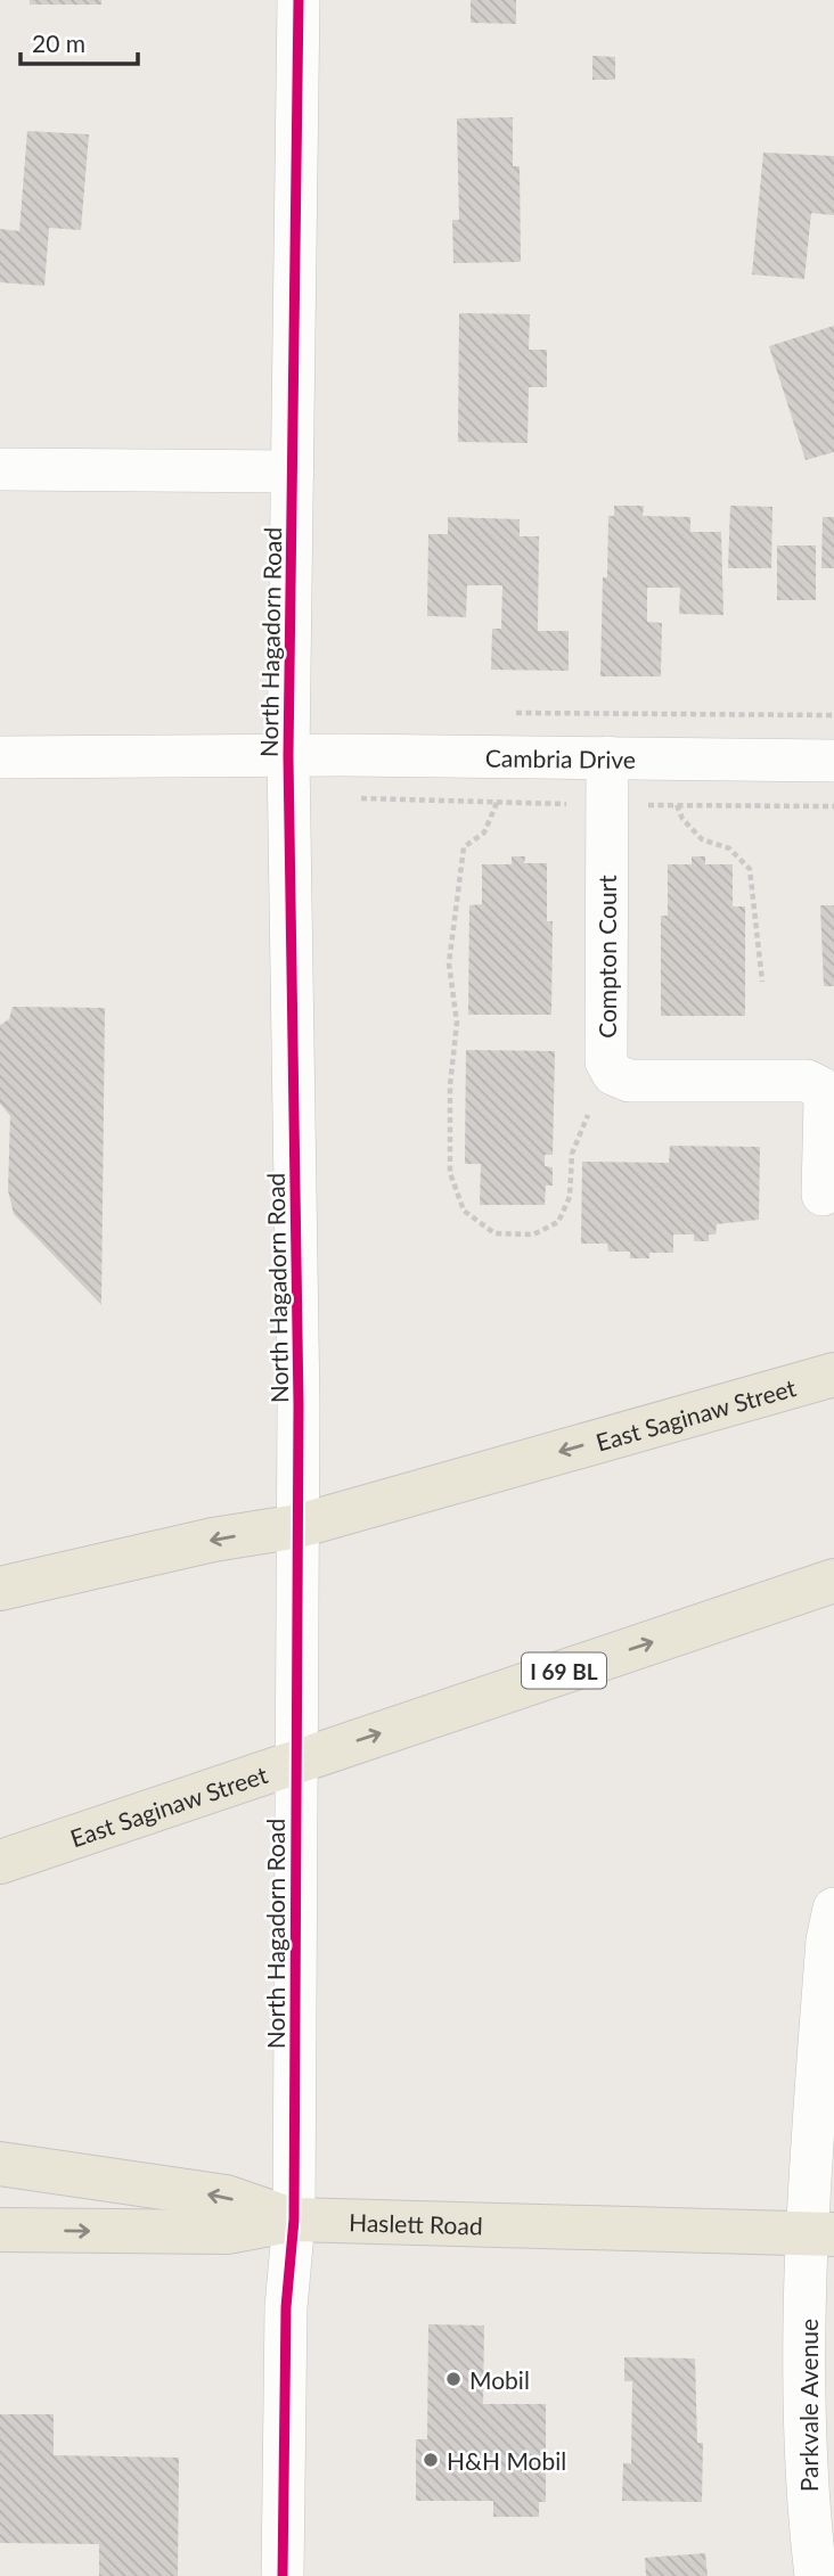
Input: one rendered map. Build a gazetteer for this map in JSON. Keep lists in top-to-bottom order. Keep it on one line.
{"streets":{"main road":["East Saginaw Street","I 69 BL","Haslett Road"],"street":["North Hagadorn Road","Cambria Drive","Compton Court","Parkvale Avenue"]},"crossings":[["North Hagadorn Road","Cambria Drive"],["North Hagadorn Road","East Saginaw Street"],["North Hagadorn Road","Haslett Road"],["Cambria Drive","Compton Court"],["Haslett Road","Parkvale Avenue"]],"places":["Mobil","H&H Mobil"],"scale_bar":"20 m"}
